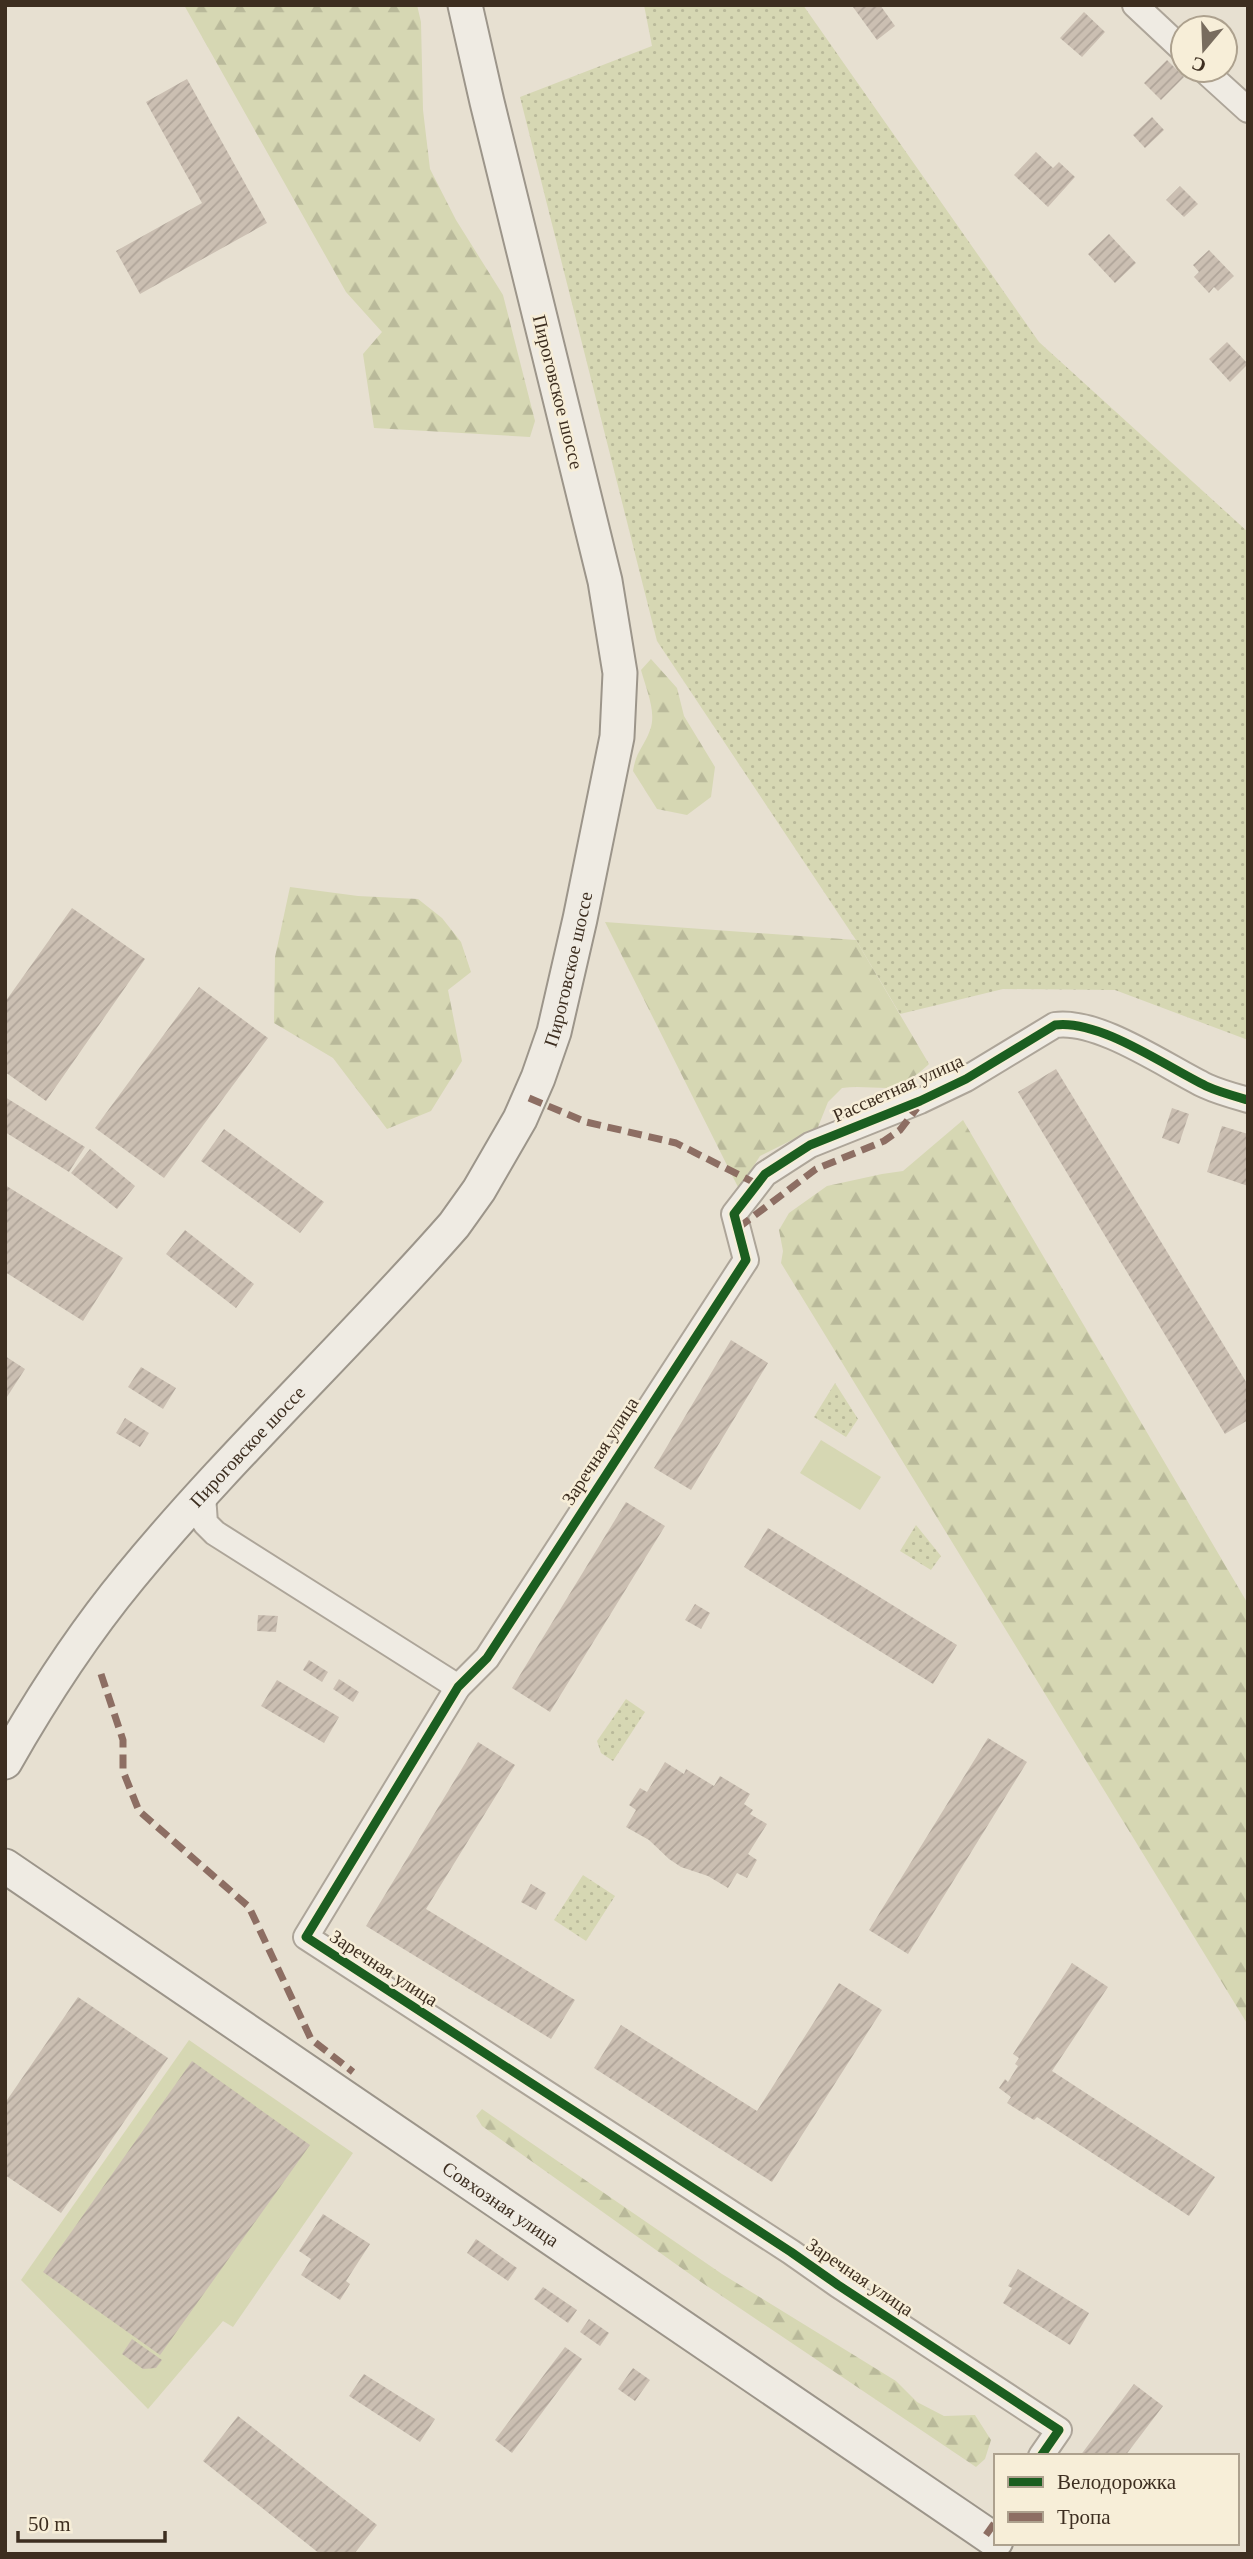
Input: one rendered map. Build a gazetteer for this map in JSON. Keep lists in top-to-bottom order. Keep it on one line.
{"streets":{"main road":["Пироговское шоссе","Совхозная улица"],"street":["Рассветная улица","Заречная улица"]},"crossings":[["Рассветная улица","Заречная улица"]],"legend":["Велодорожка","Тропа"],"scale_bar":"50 m","north":"bottom"}
